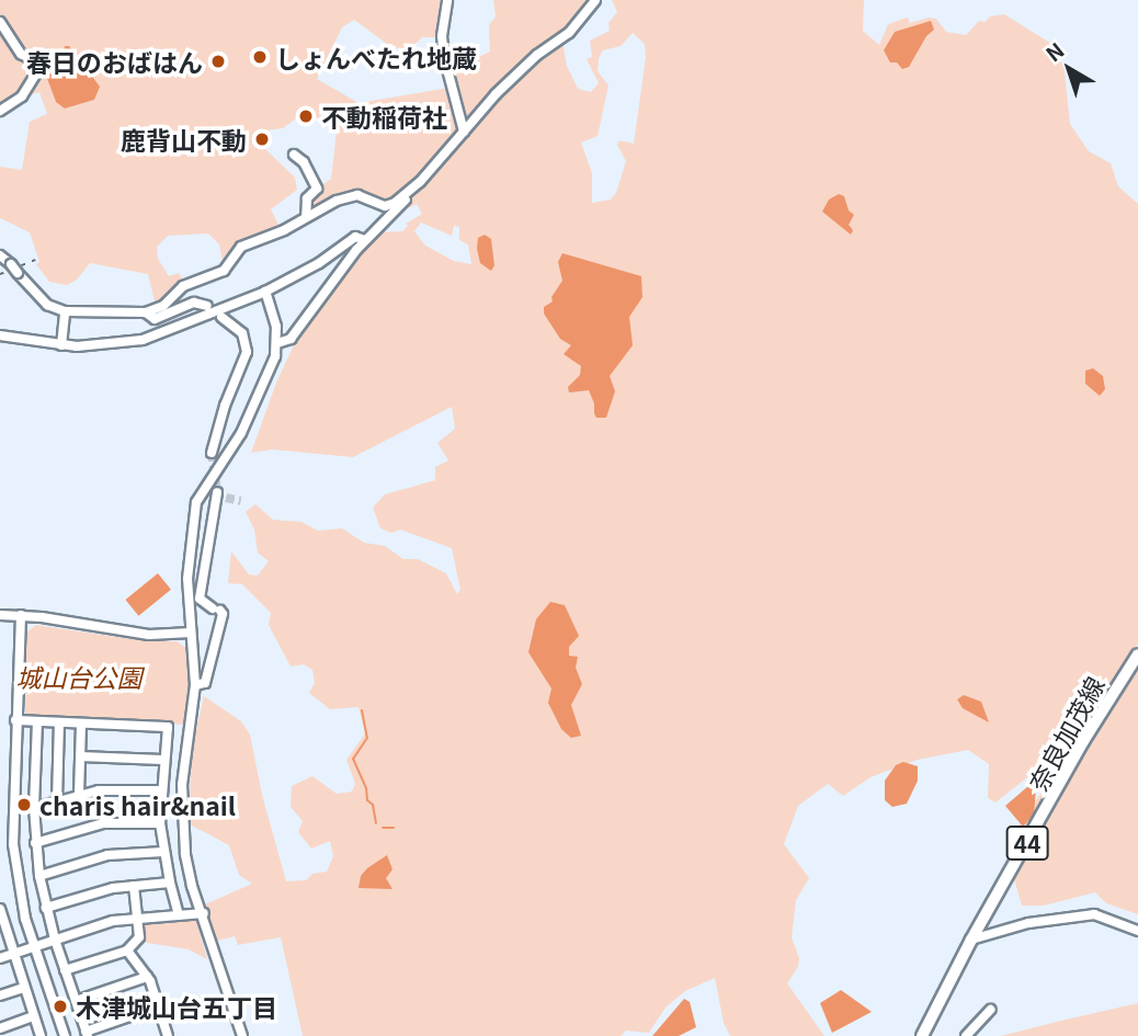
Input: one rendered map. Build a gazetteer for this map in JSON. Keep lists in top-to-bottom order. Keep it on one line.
{"streets":{"main road":["奈良加茂線","44"]},"parks":["城山台公園"],"places":["しょんべたれ地蔵","春日のおばはん","不動稲荷社","鹿背山不動","charis hair&nail","木津城山台五丁目"],"north":"top left"}
